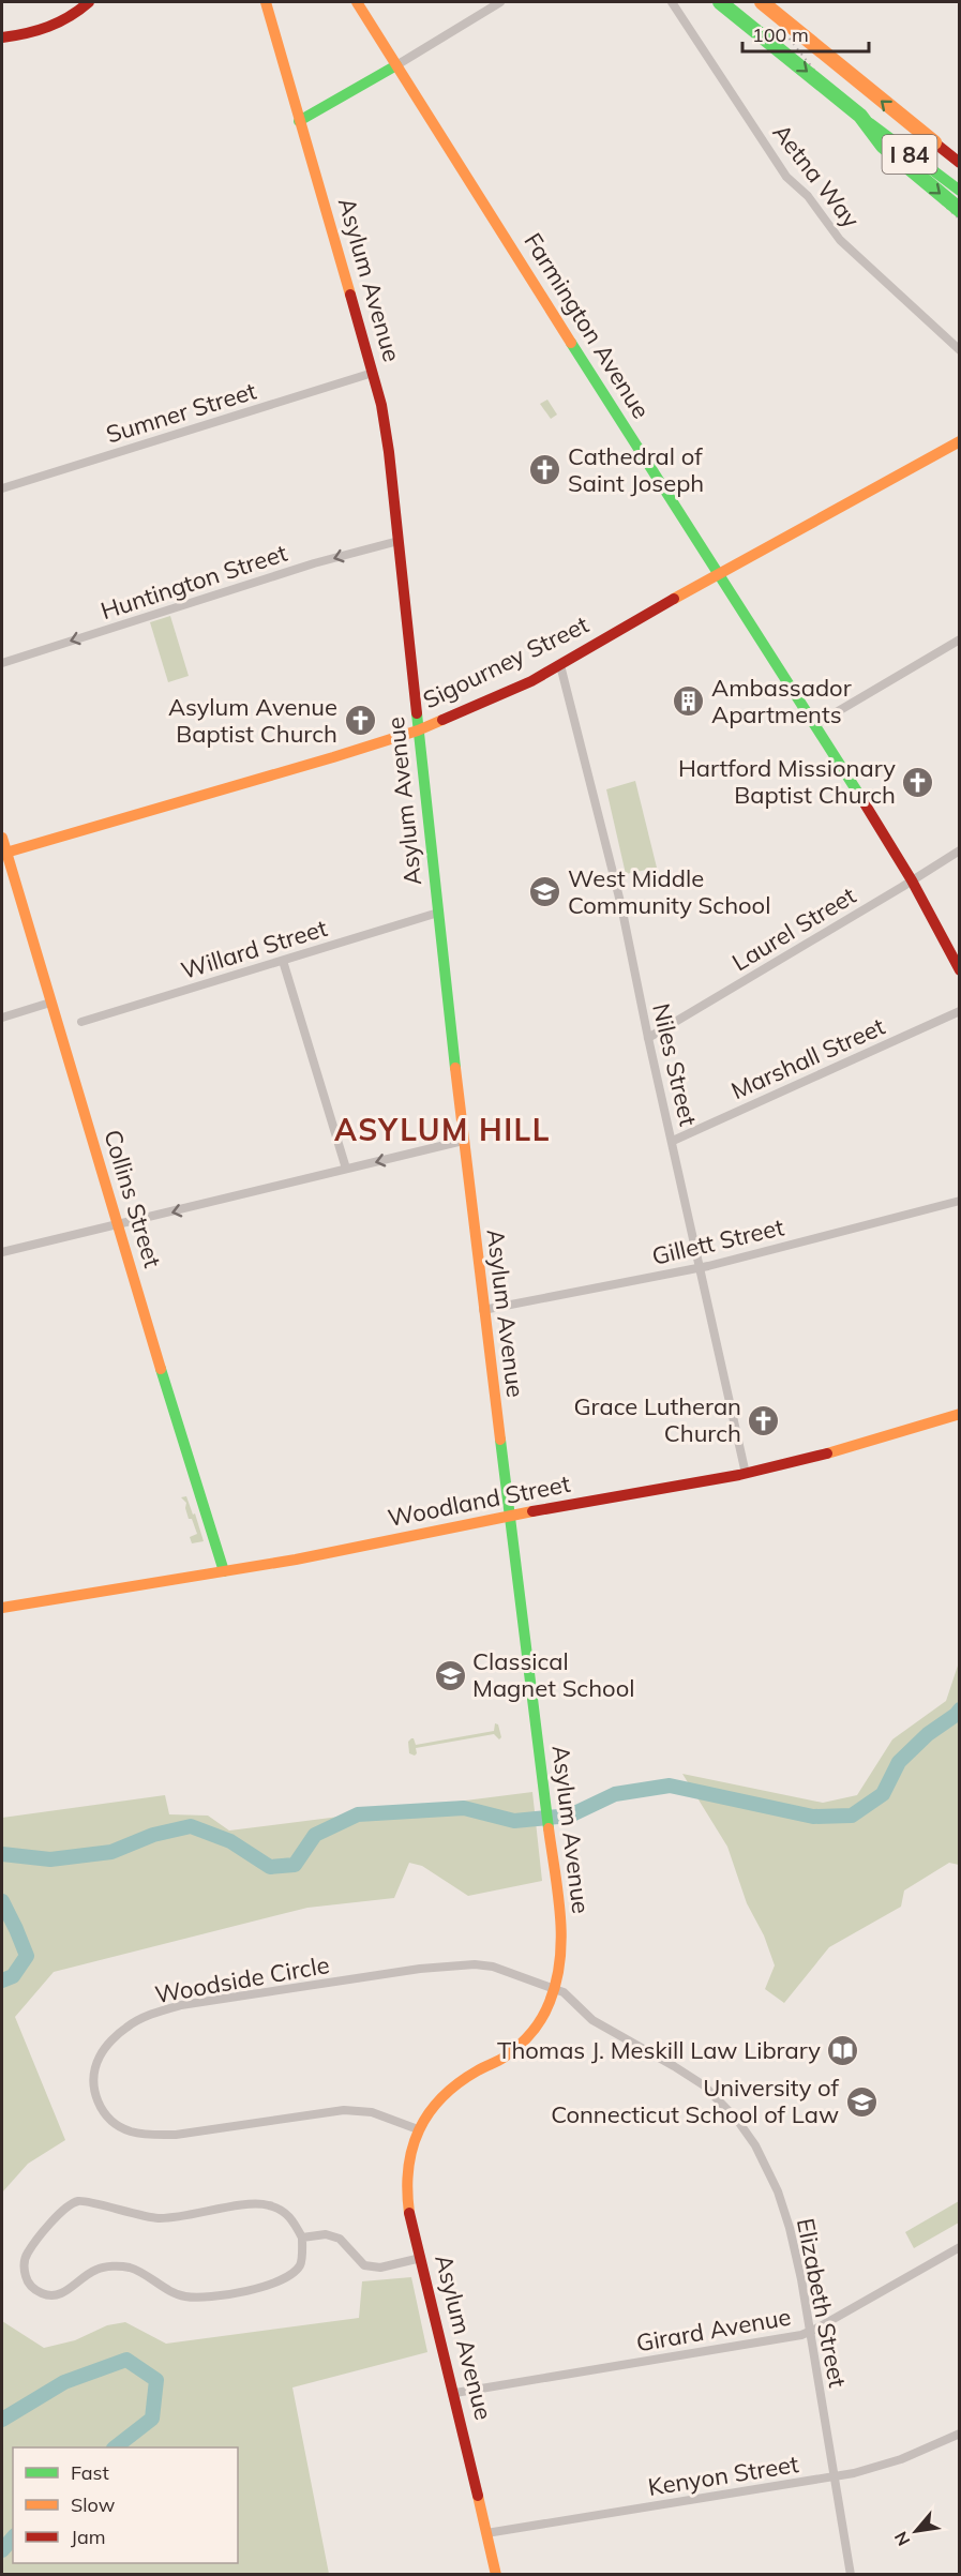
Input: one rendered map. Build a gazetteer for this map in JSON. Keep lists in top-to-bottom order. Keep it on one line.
{"streets":{"main road":["I 84","Asylum Avenue","Farmington Avenue","Sigourney Street","Collins Street","Woodland Street"],"street":["Aetna Way","Sumner Street","Huntington Street","Laurel Street","Willard Street","Marshall Street","Niles Street","Gillett Street","Woodside Circle","Elizabeth Street","Girard Avenue","Kenyon Street"]},"crossings":[["Asylum Avenue","Sumner Street"],["Asylum Avenue","Huntington Street"],["Asylum Avenue","Sigourney Street"],["Asylum Avenue","Willard Street"],["Asylum Avenue","Gillett Street"],["Asylum Avenue","Woodland Street"],["Asylum Avenue","Woodside Circle"],["Asylum Avenue","Elizabeth Street"],["Asylum Avenue","Girard Avenue"],["Asylum Avenue","Kenyon Street"],["Farmington Avenue","Sigourney Street"],["Farmington Avenue","Laurel Street"],["Sigourney Street","Niles Street"],["Sigourney Street","Collins Street"],["Laurel Street","Niles Street"],["Marshall Street","Niles Street"],["Niles Street","Gillett Street"],["Niles Street","Woodland Street"],["Collins Street","Woodland Street"],["Woodside Circle","Elizabeth Street"],["Elizabeth Street","Girard Avenue"],["Elizabeth Street","Kenyon Street"]],"one_way":["Huntington Street"],"districts":["ASYLUM HILL"],"places":{"church":["Cathedral of Saint Joseph","Asylum Avenue Baptist Church","Hartford Missionary Baptist Church","Grace Lutheran Church"],"building":["Ambassador Apartments"],"school or university":["West Middle Community School","Classical Magnet School","University of Connecticut School of Law"],"library":["Thomas J. Meskill Law Library"]},"legend":["Fast","Slow","Jam"],"scale_bar":"100 m","north":"bottom left"}
